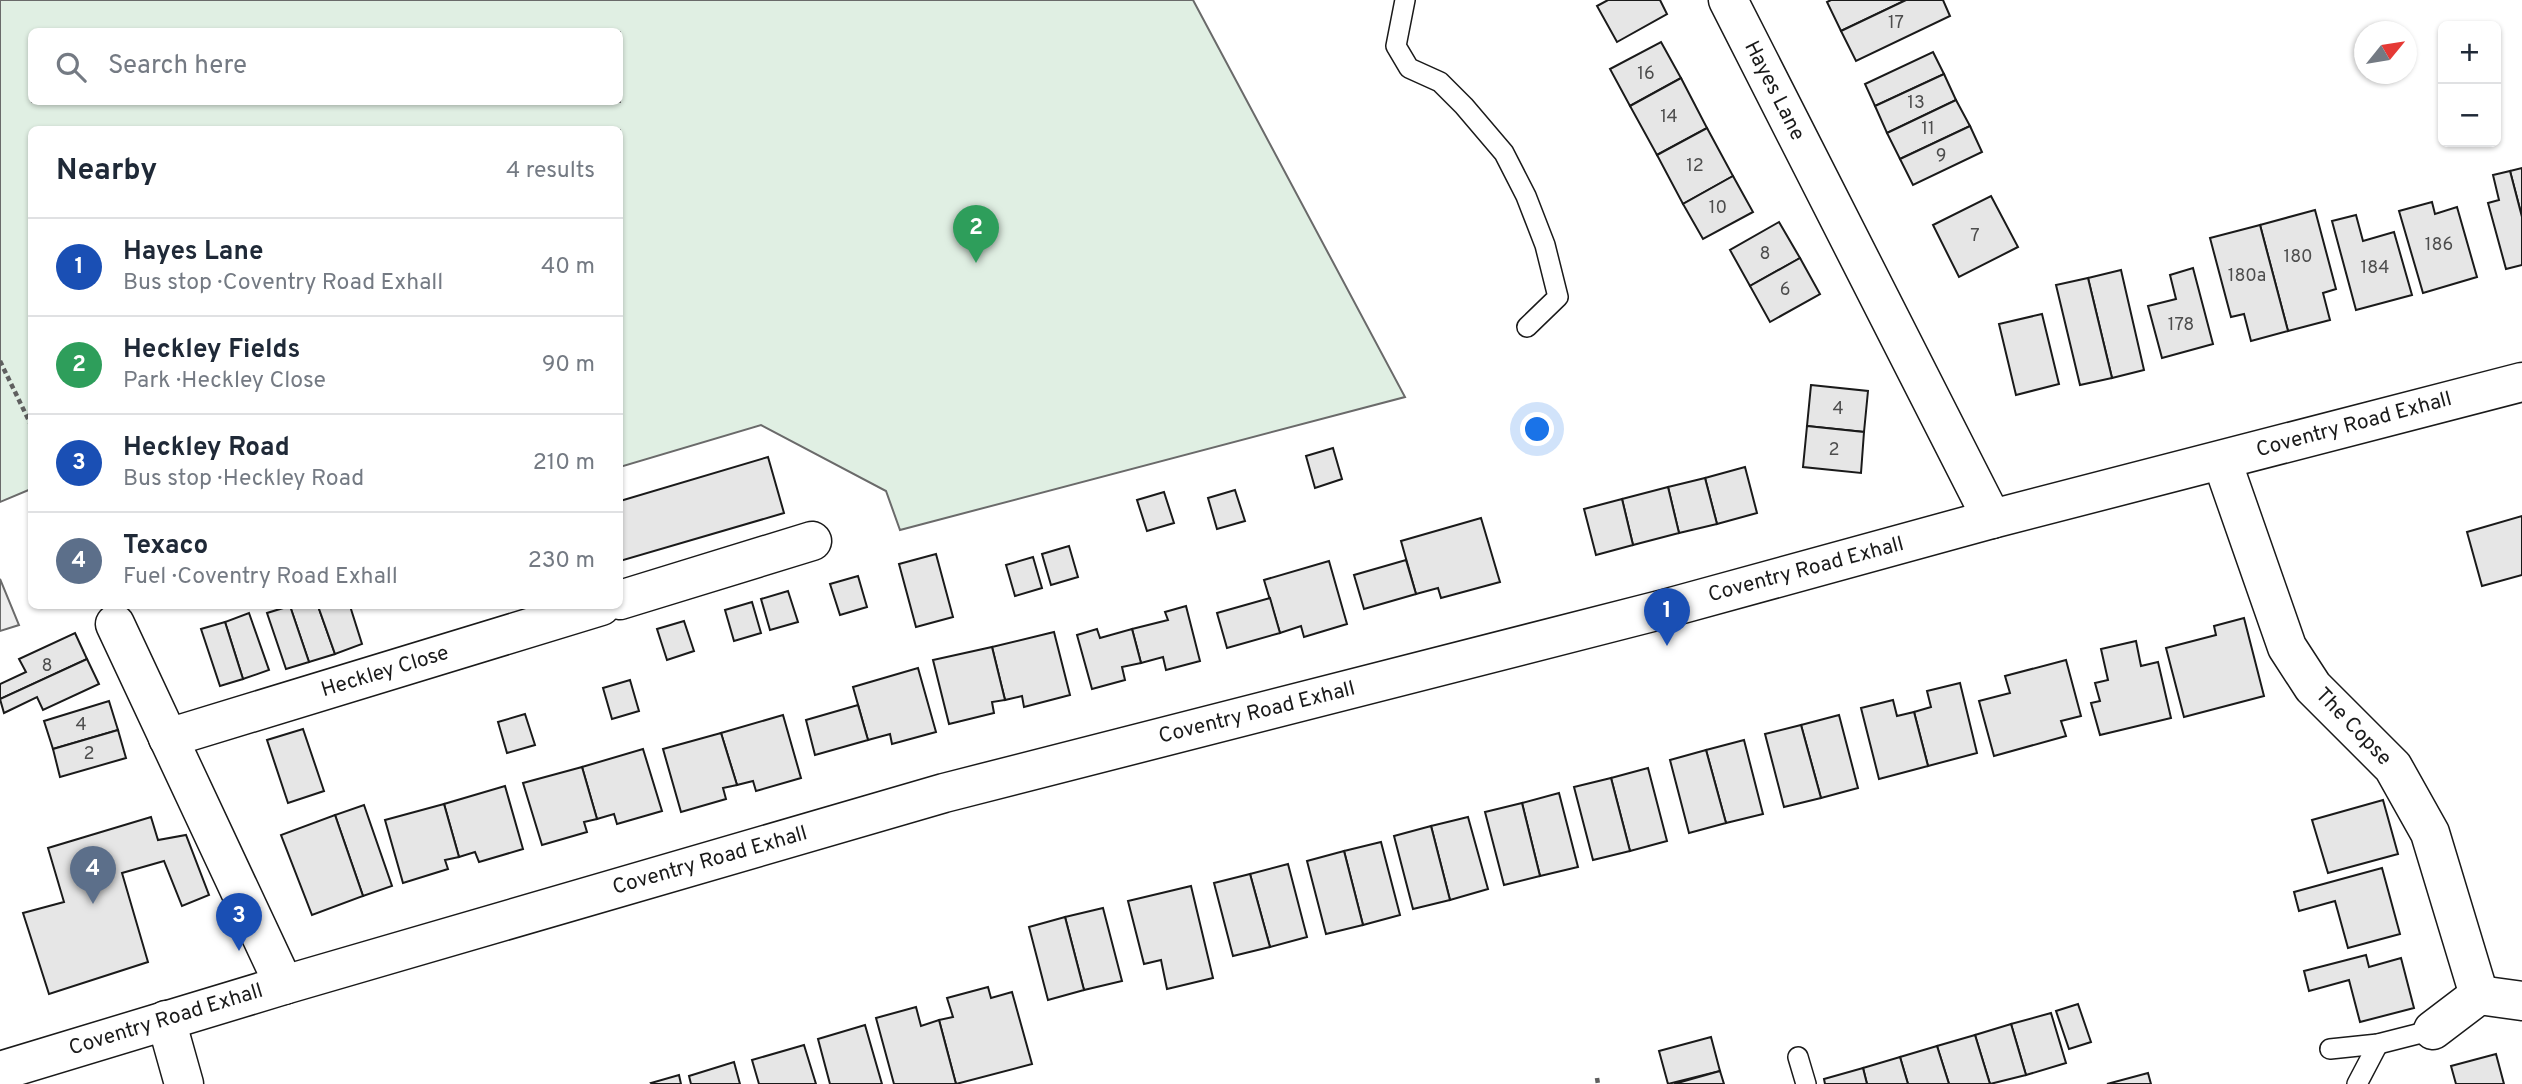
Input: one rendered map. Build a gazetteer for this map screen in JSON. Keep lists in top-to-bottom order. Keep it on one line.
{"streets":{"main road":["Hayes Lane","Coventry Road Exhall","Heckley Close","The Copse"]},"crossings":[["Hayes Lane","Coventry Road Exhall"],["Coventry Road Exhall","The Copse"]],"house_numbers":["17","16","13","14","11","9","12","10","7","186","8","180","184","180a","6","178","4","2","8","4","2"],"north":"top right","page":{"map_buttons":["+","−"],"search":"Search here","heading":["Nearby","4 results"],"pins":["2","1","4","3"],"list":[{"mark":"1","name":"Hayes Lane","note":"Bus stop · Coventry Road Exhall","value":"40 m"},{"mark":"2","name":"Heckley Fields","note":"Park · Heckley Close","value":"90 m"},{"mark":"3","name":"Heckley Road","note":"Bus stop · Heckley Road","value":"210 m"},{"mark":"4","name":"Texaco","note":"Fuel · Coventry Road Exhall","value":"230 m"}]}}
